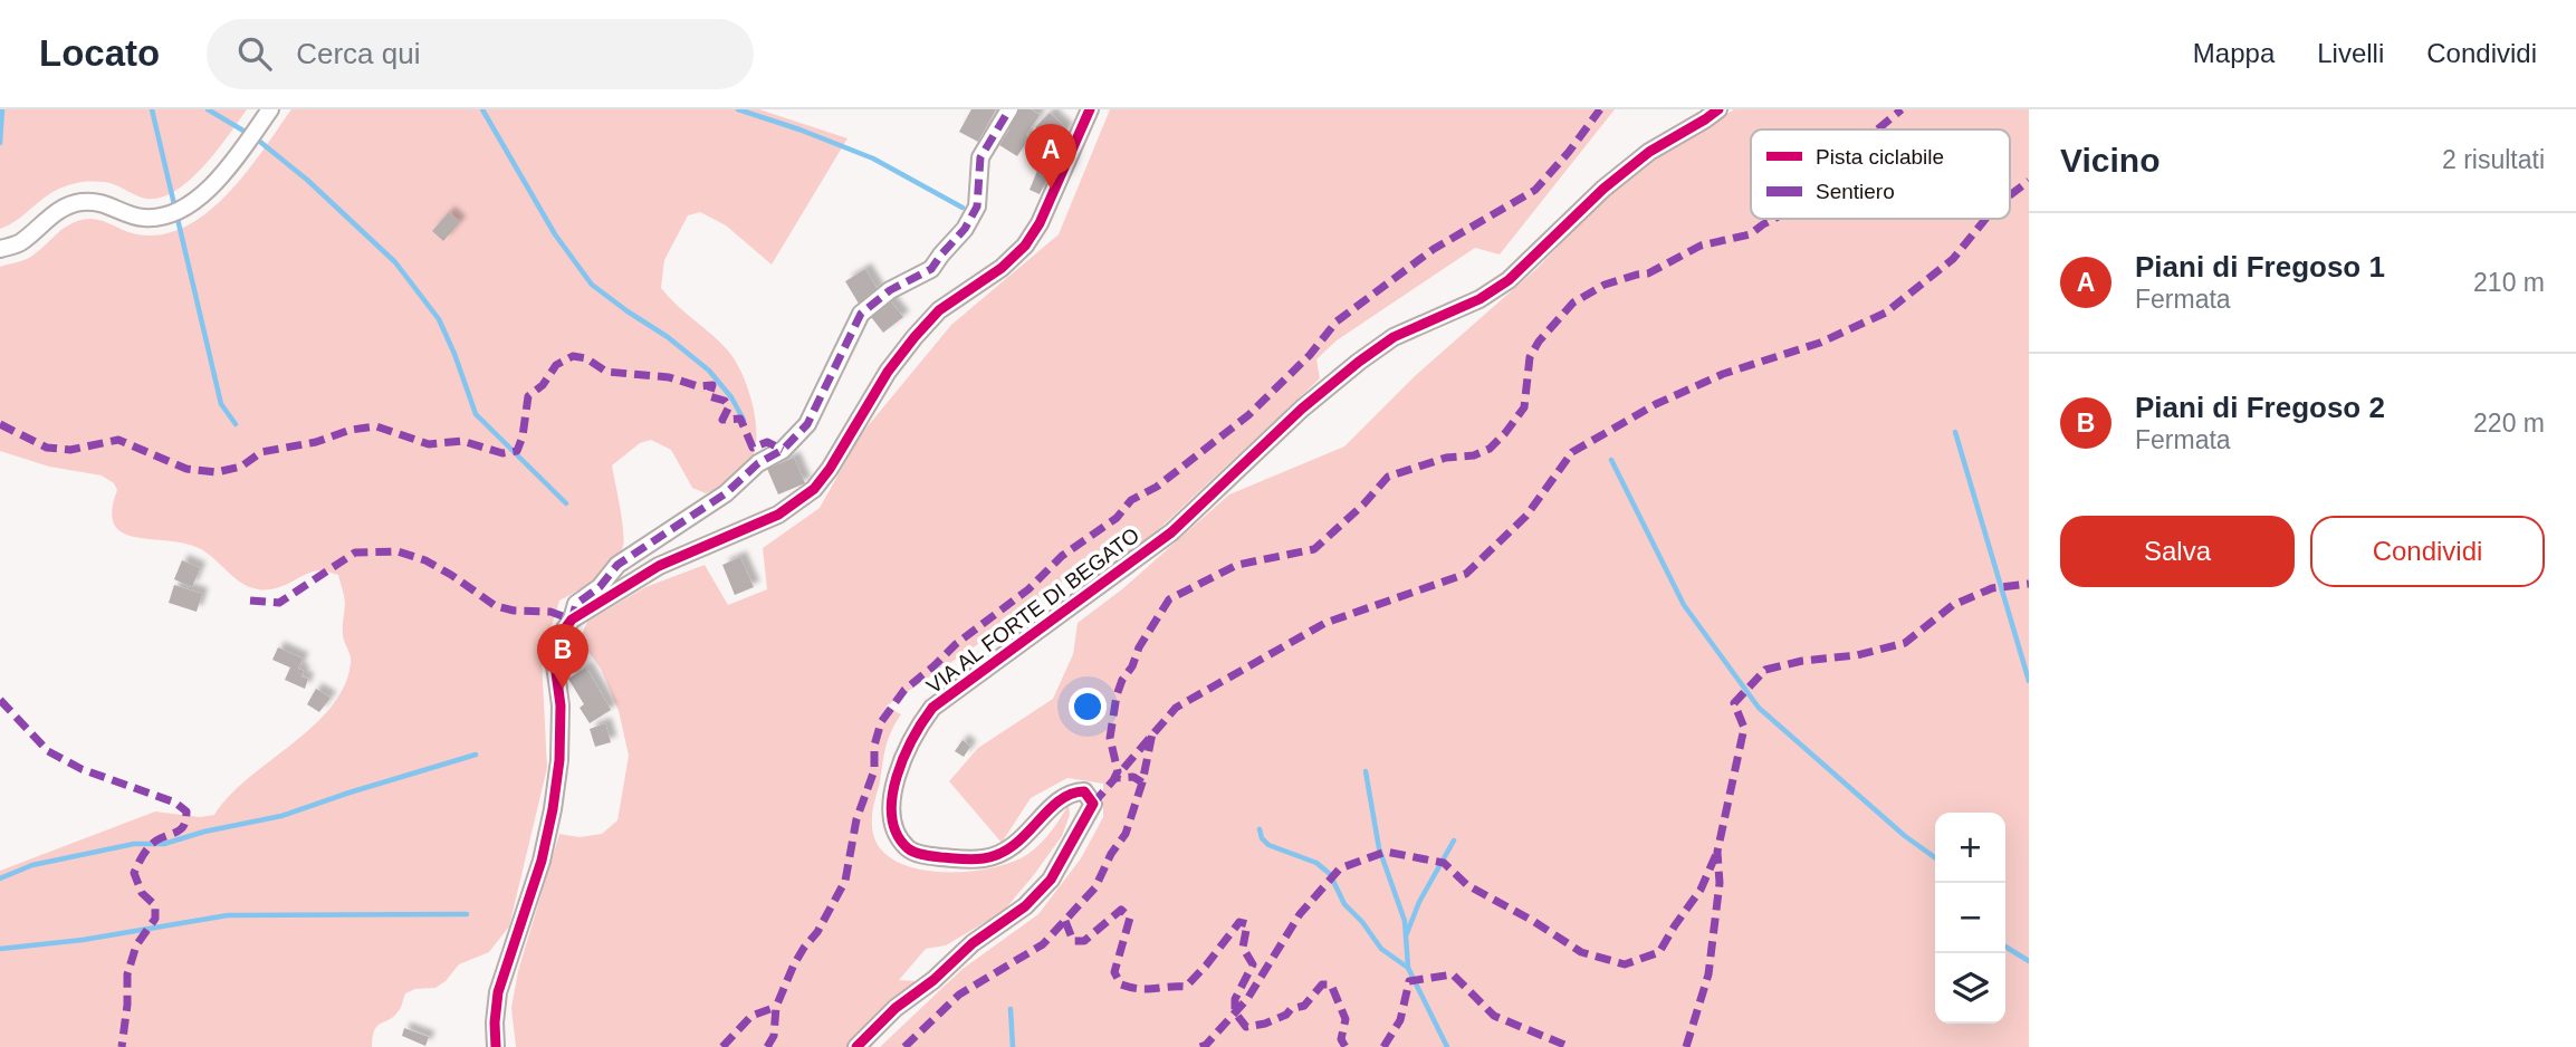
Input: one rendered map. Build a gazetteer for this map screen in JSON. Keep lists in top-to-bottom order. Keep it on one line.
{"streets":{"street":["VIA AL FORTE DI BEGATO"]},"legend":["Pista ciclabile","Sentiero"],"page":{"header":"Locato","search":"Cerca qui","nav":["Mappa","Livelli","Condividi"],"heading":["Vicino","2 risultati"],"pins":["A","B"],"list":[{"mark":"A","name":"Piani di Fregoso 1","note":"Fermata","value":"210 m"},{"mark":"B","name":"Piani di Fregoso 2","note":"Fermata","value":"220 m"}],"buttons":["Salva","Condividi"],"map_buttons":["+","−"]}}
